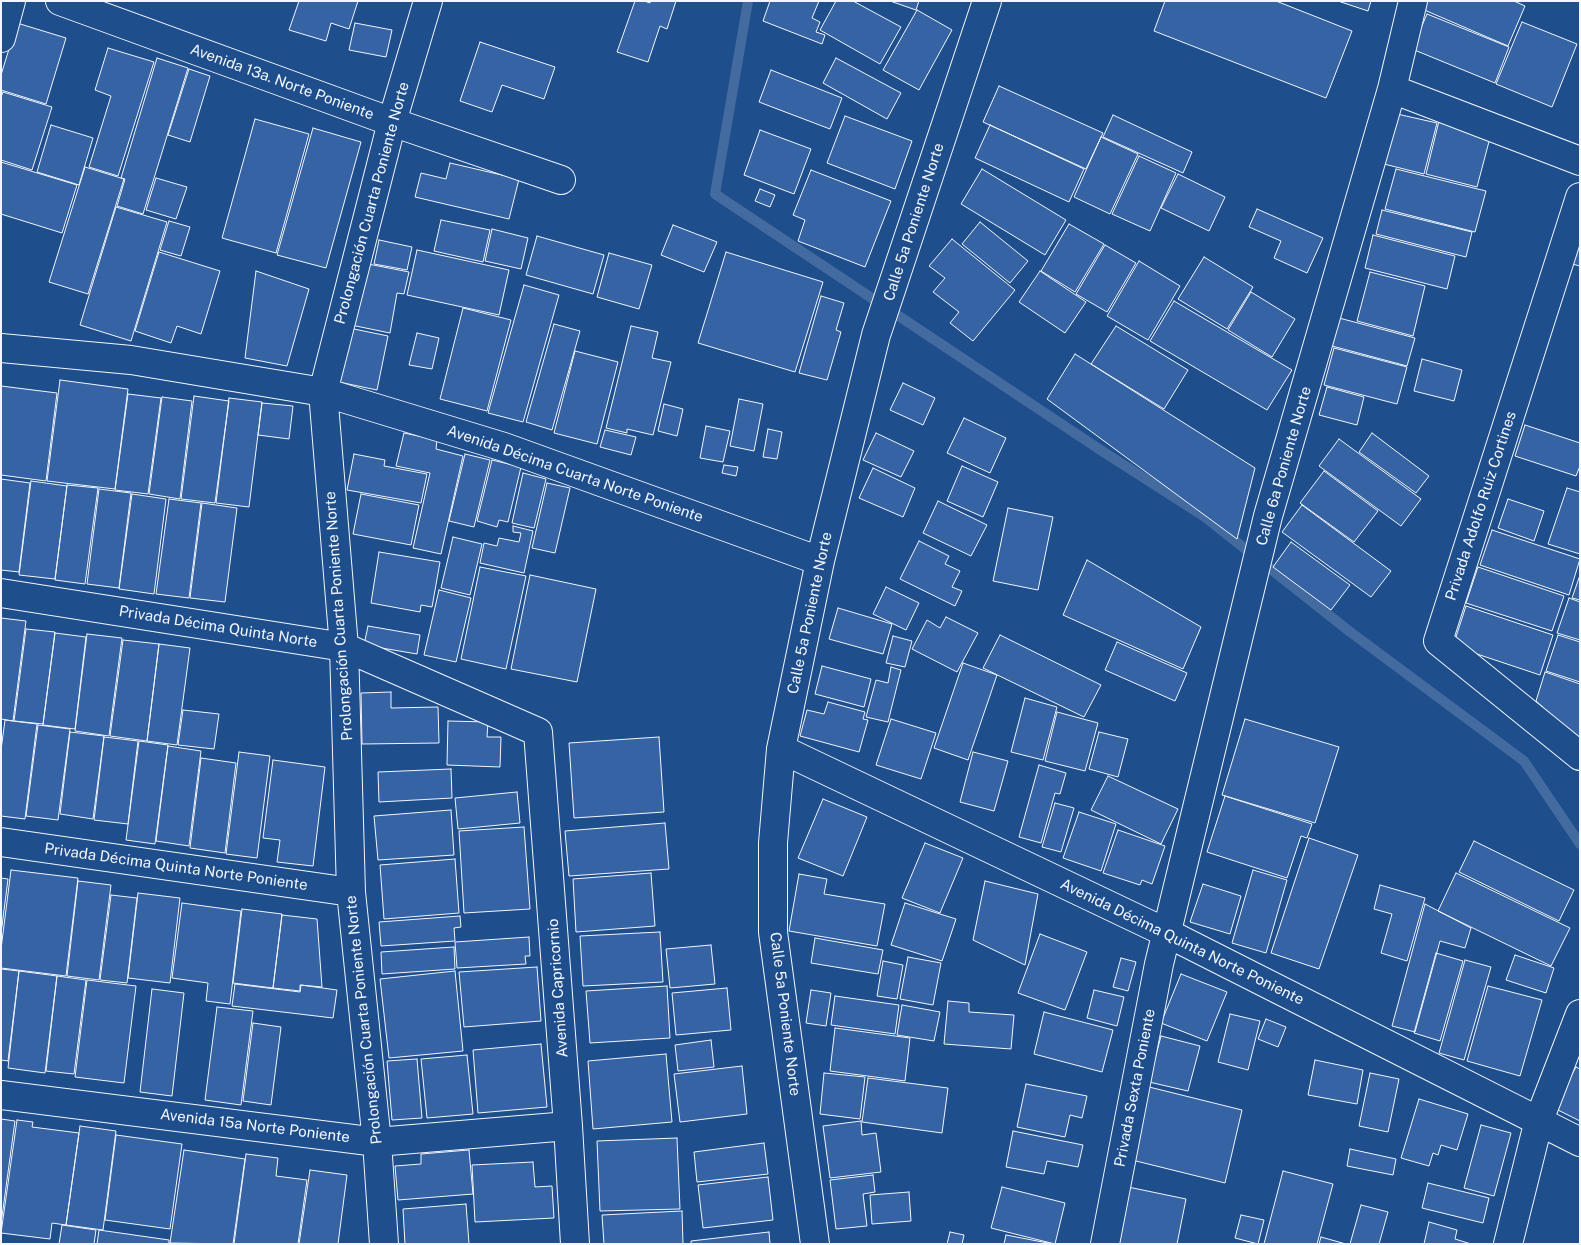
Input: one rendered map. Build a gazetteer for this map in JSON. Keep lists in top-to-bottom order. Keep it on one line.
{"streets":{"street":["Avenida 13a. Norte Poniente","Prolongación Cuarta Poniente Norte","Calle 5a Poniente Norte","Calle 6a Poniente Norte","Avenida Décima Cuarta Norte Poniente","Privada Adolfo Ruiz Cortines","Privada Décima Quinta Norte","Privada Décima Quinta Norte Poniente","Avenida Décima Quinta Norte Poniente","Avenida Capricornio","Privada Sexta Poniente","Avenida 15a Norte Poniente"]},"crossings":[["Avenida 13a. Norte Poniente","Prolongación Cuarta Poniente Norte"],["Prolongación Cuarta Poniente Norte","Avenida Décima Cuarta Norte Poniente"],["Prolongación Cuarta Poniente Norte","Privada Décima Quinta Norte"],["Prolongación Cuarta Poniente Norte","Privada Décima Quinta Norte Poniente"],["Prolongación Cuarta Poniente Norte","Avenida 15a Norte Poniente"],["Calle 5a Poniente Norte","Avenida Décima Cuarta Norte Poniente"],["Calle 5a Poniente Norte","Avenida Décima Quinta Norte Poniente"],["Calle 6a Poniente Norte","Avenida Décima Quinta Norte Poniente"],["Calle 6a Poniente Norte","Privada Sexta Poniente"],["Privada Décima Quinta Norte","Avenida Capricornio"],["Avenida Décima Quinta Norte Poniente","Privada Sexta Poniente"],["Avenida Capricornio","Avenida 15a Norte Poniente"]]}
